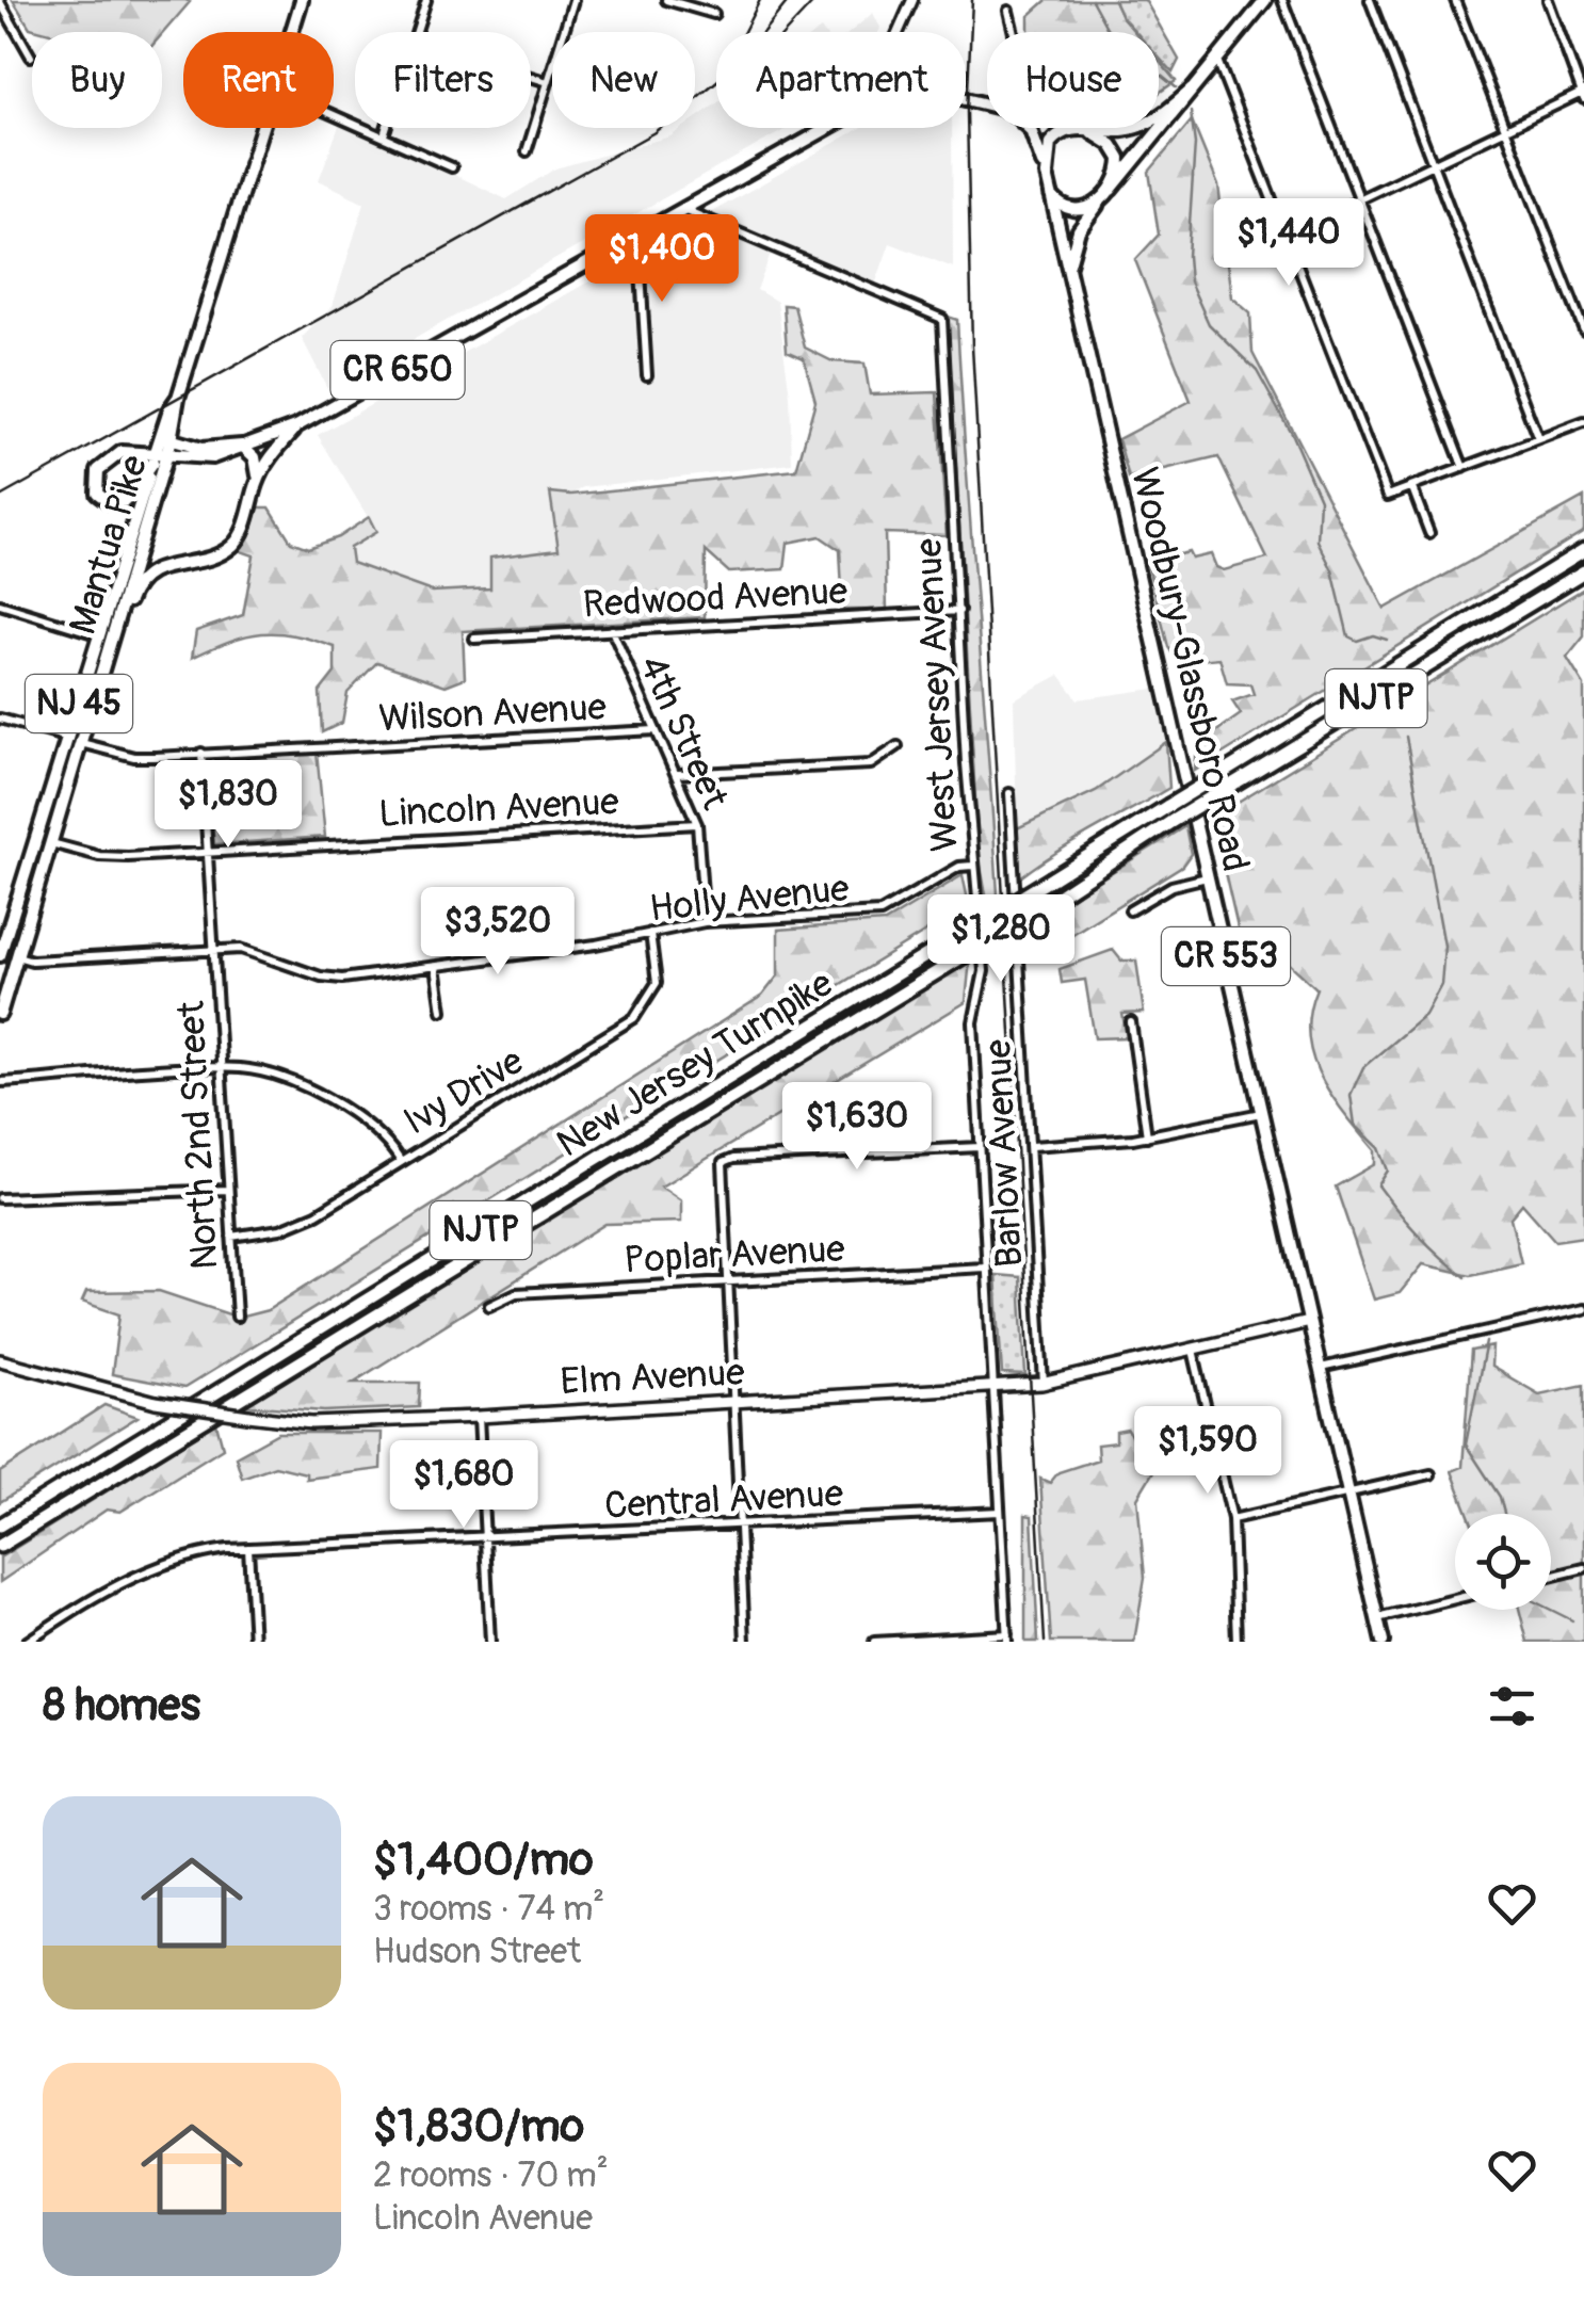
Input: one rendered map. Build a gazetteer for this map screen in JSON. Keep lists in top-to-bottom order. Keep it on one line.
{"streets":{"highway":["NJTP","New Jersey Turnpike"],"main road":["CR 650","Mantua Pike","Woodbury-Glassboro Road","NJ 45","CR 553","Elm Avenue"],"street":["Redwood Avenue","West Jersey Avenue","Wilson Avenue","4th Street","Lincoln Avenue","Holly Avenue","Ivy Drive","North 2nd Street","Barlow Avenue","Poplar Avenue","Central Avenue"]},"crossings":[["CR 650","Mantua Pike"],["CR 650","West Jersey Avenue"],["Mantua Pike","Wilson Avenue"],["Mantua Pike","Lincoln Avenue"],["Mantua Pike","Holly Avenue"],["Redwood Avenue","West Jersey Avenue"],["Redwood Avenue","4th Street"],["Woodbury-Glassboro Road","Elm Avenue"],["West Jersey Avenue","Holly Avenue"],["West Jersey Avenue","Poplar Avenue"],["West Jersey Avenue","Elm Avenue"],["West Jersey Avenue","Central Avenue"],["Wilson Avenue","4th Street"],["Wilson Avenue","North 2nd Street"],["4th Street","Lincoln Avenue"],["4th Street","Holly Avenue"],["Lincoln Avenue","North 2nd Street"],["Holly Avenue","Ivy Drive"],["Holly Avenue","North 2nd Street"],["Ivy Drive","North 2nd Street"],["Barlow Avenue","Elm Avenue"]],"page":{"chip":["Buy","Rent","Filters","New","Apartment","House"],"price":["$1,440","$1,400","$1,830","$3,520","$1,280","$1,630","$1,590","$1,680"],"heading":"8 homes","list":[{"name":"$1,400/mo","note":"3 rooms · 74 m² · Hudson Street"},{"name":"$1,830/mo","note":"2 rooms · 70 m² · Lincoln Avenue"}]}}
